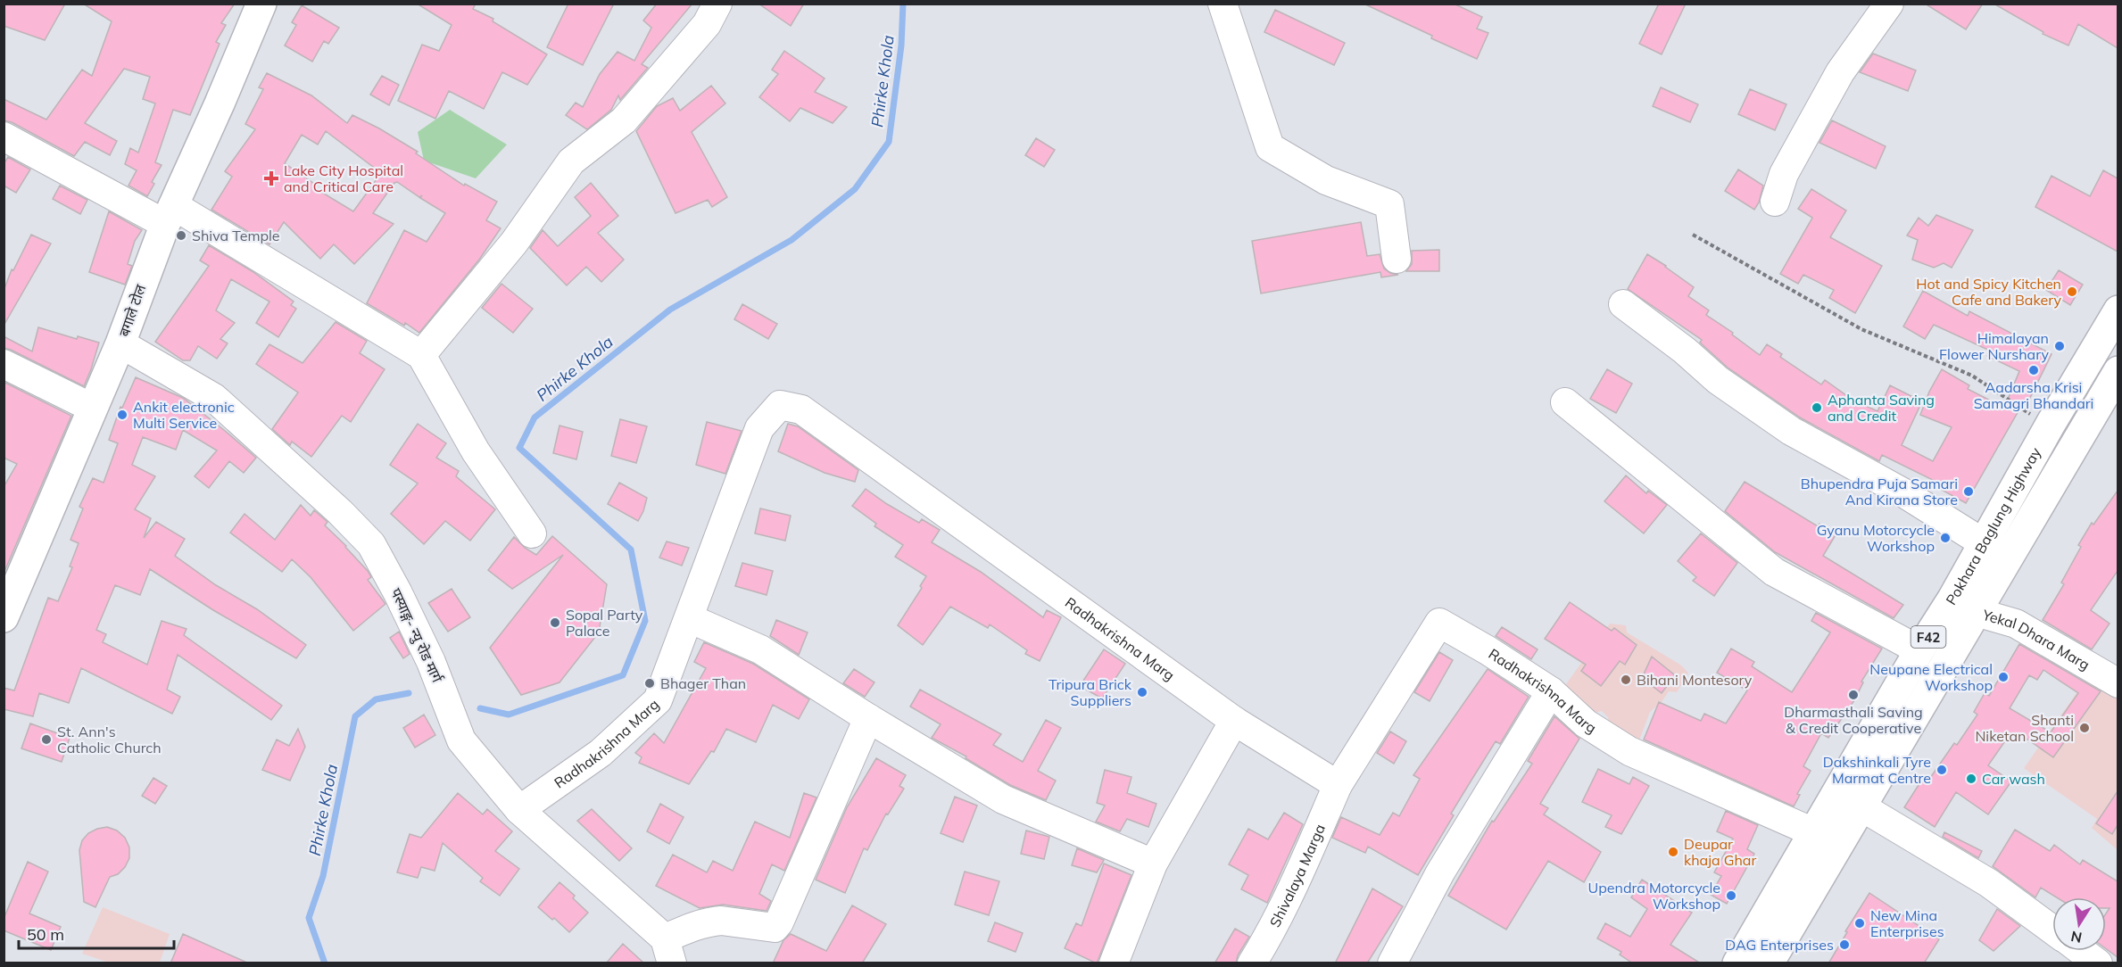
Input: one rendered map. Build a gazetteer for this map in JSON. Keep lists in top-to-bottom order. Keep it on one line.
{"streets":{"main road":["बगाले टोल","Pokhara Baglung Highway","F42"],"street":["पस्याङ्ग- न्यु रोड मार्ग","Radhakrishna Marg","Yekal Dhara Marg","Shivalaya Marga"]},"crossings":[["बगाले टोल","पस्याङ्ग- न्यु रोड मार्ग"],["Pokhara Baglung Highway","Radhakrishna Marg"],["Pokhara Baglung Highway","Yekal Dhara Marg"],["पस्याङ्ग- न्यु रोड मार्ग","Radhakrishna Marg"],["Radhakrishna Marg","Shivalaya Marga"]],"water":["Phirke Khola"],"places":{"health":["Lake City Hospital and Critical Care"],"other":["Shiva Temple","Hot and Spicy Kitchen Cafe and Bakery","Himalayan Flower Nurshary","Aadarsha Krisi Samagri Bhandari","Aphanta Saving and Credit","Ankit electronic Multi Service","Bhupendra Puja Samari And Kirana Store","Gyanu Motorcycle Workshop","Sopal Party Palace","Neupane Electrical Workshop","Bihani Montesory","Bhager Than","Tripura Brick Suppliers","Dharmasthali Saving & Credit Cooperative","Shanti Niketan School","St. Ann's Catholic Church","Dakshinkali Tyre Marmat Centre","Car wash","Deupar khaja Ghar","Upendra Motorcycle Workshop","New Mina Enterprises","DAG Enterprises"]},"scale_bar":"50 m","north":"bottom"}
